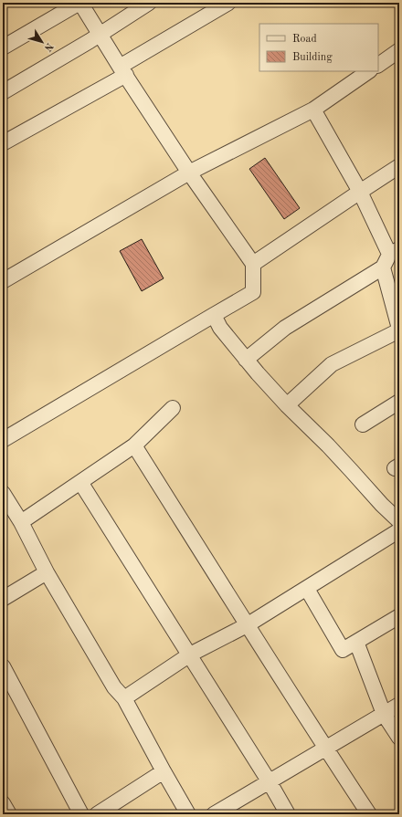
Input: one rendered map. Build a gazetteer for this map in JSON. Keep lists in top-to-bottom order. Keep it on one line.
{"legend":["Road","Building"],"north":"bottom right"}
